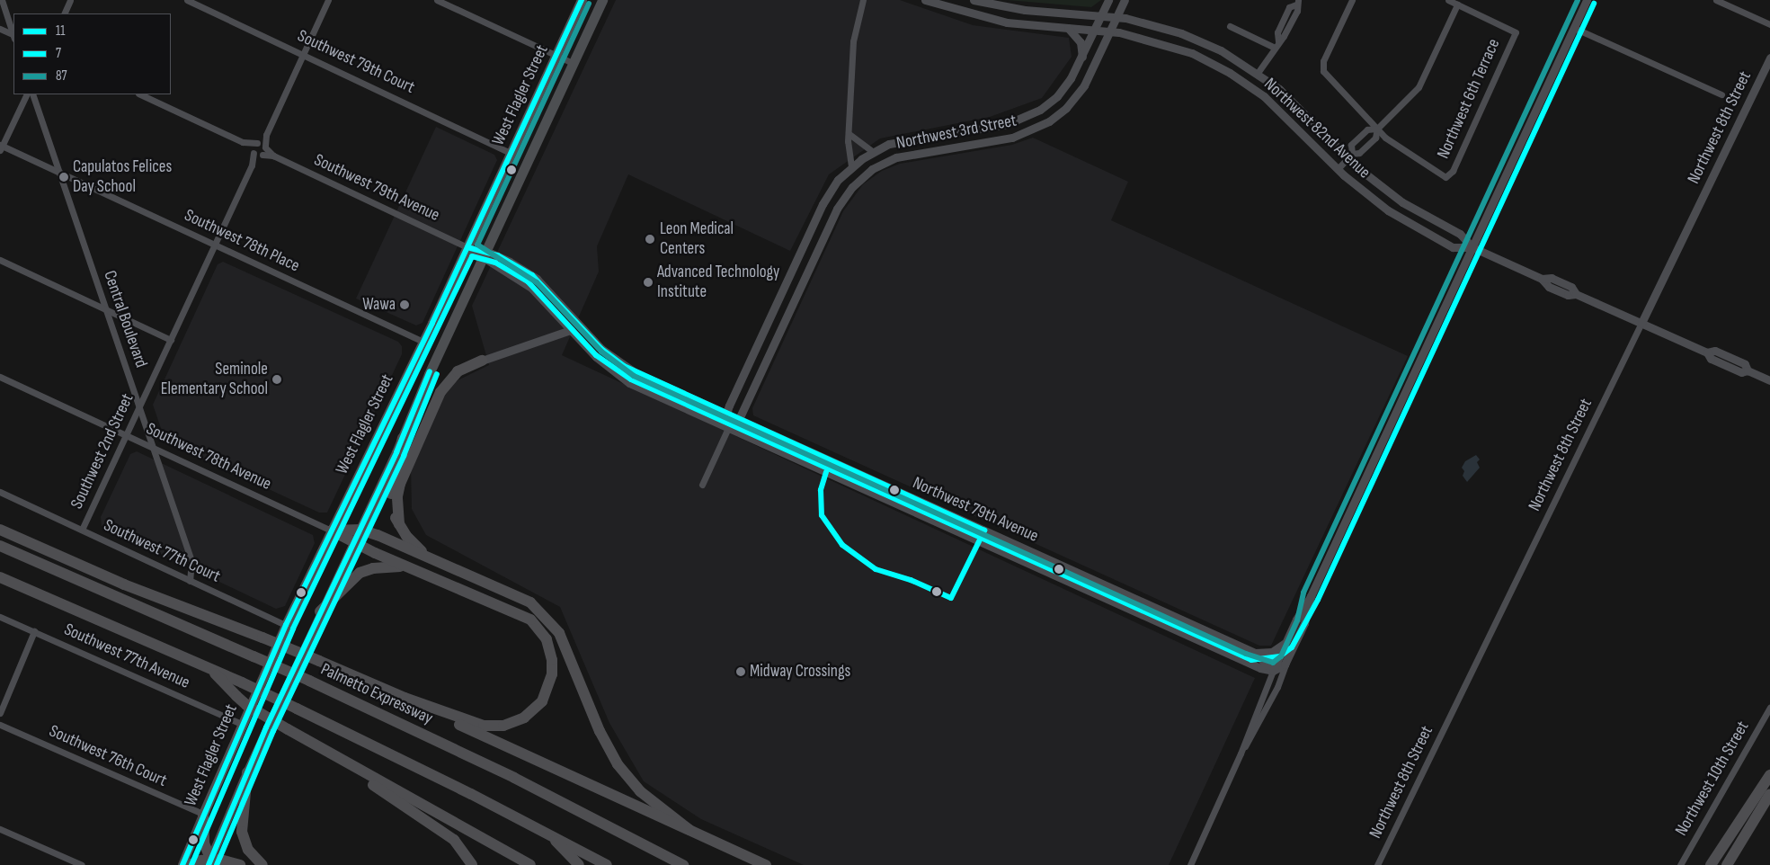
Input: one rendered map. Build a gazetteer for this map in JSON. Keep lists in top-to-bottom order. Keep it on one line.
{"streets":{"highway":["Palmetto Expressway"],"main road":["West Flagler Street"],"street":["Southwest 79th Court","Northwest 6th Terrace","Northwest 8th Street","Northwest 82nd Avenue","Northwest 3rd Street","Southwest 79th Avenue","Southwest 78th Place","Central Boulevard","Southwest 2nd Street","Southwest 78th Avenue","Northwest 79th Avenue","Southwest 77th Court","Southwest 77th Avenue","Southwest 76th Court","Northwest 10th Street"]},"crossings":[["Southwest 79th Court","West Flagler Street"],["West Flagler Street","Southwest 79th Avenue"],["West Flagler Street","Southwest 78th Place"],["West Flagler Street","Southwest 78th Avenue"],["West Flagler Street","Northwest 79th Avenue"],["West Flagler Street","Southwest 77th Court"],["West Flagler Street","Southwest 77th Avenue"],["West Flagler Street","Southwest 76th Court"],["Northwest 8th Street","Northwest 82nd Avenue"],["Northwest 82nd Avenue","Northwest 3rd Street"],["Northwest 3rd Street","Northwest 79th Avenue"],["Southwest 79th Avenue","Southwest 2nd Street"],["Southwest 79th Avenue","Northwest 79th Avenue"],["Southwest 78th Place","Central Boulevard"],["Southwest 78th Place","Southwest 2nd Street"],["Central Boulevard","Southwest 2nd Street"],["Central Boulevard","Southwest 78th Avenue"],["Central Boulevard","Southwest 77th Court"],["Southwest 2nd Street","Southwest 78th Avenue"],["Southwest 2nd Street","Southwest 77th Court"]],"places":["Capulatos Felices Day School","Leon Medical Centers","Advanced Technology Institute","Wawa","Seminole Elementary School","Midway Crossings"],"lines":["transit line 11","transit line 87","transit line 7"],"legend":["11","7","87"]}
